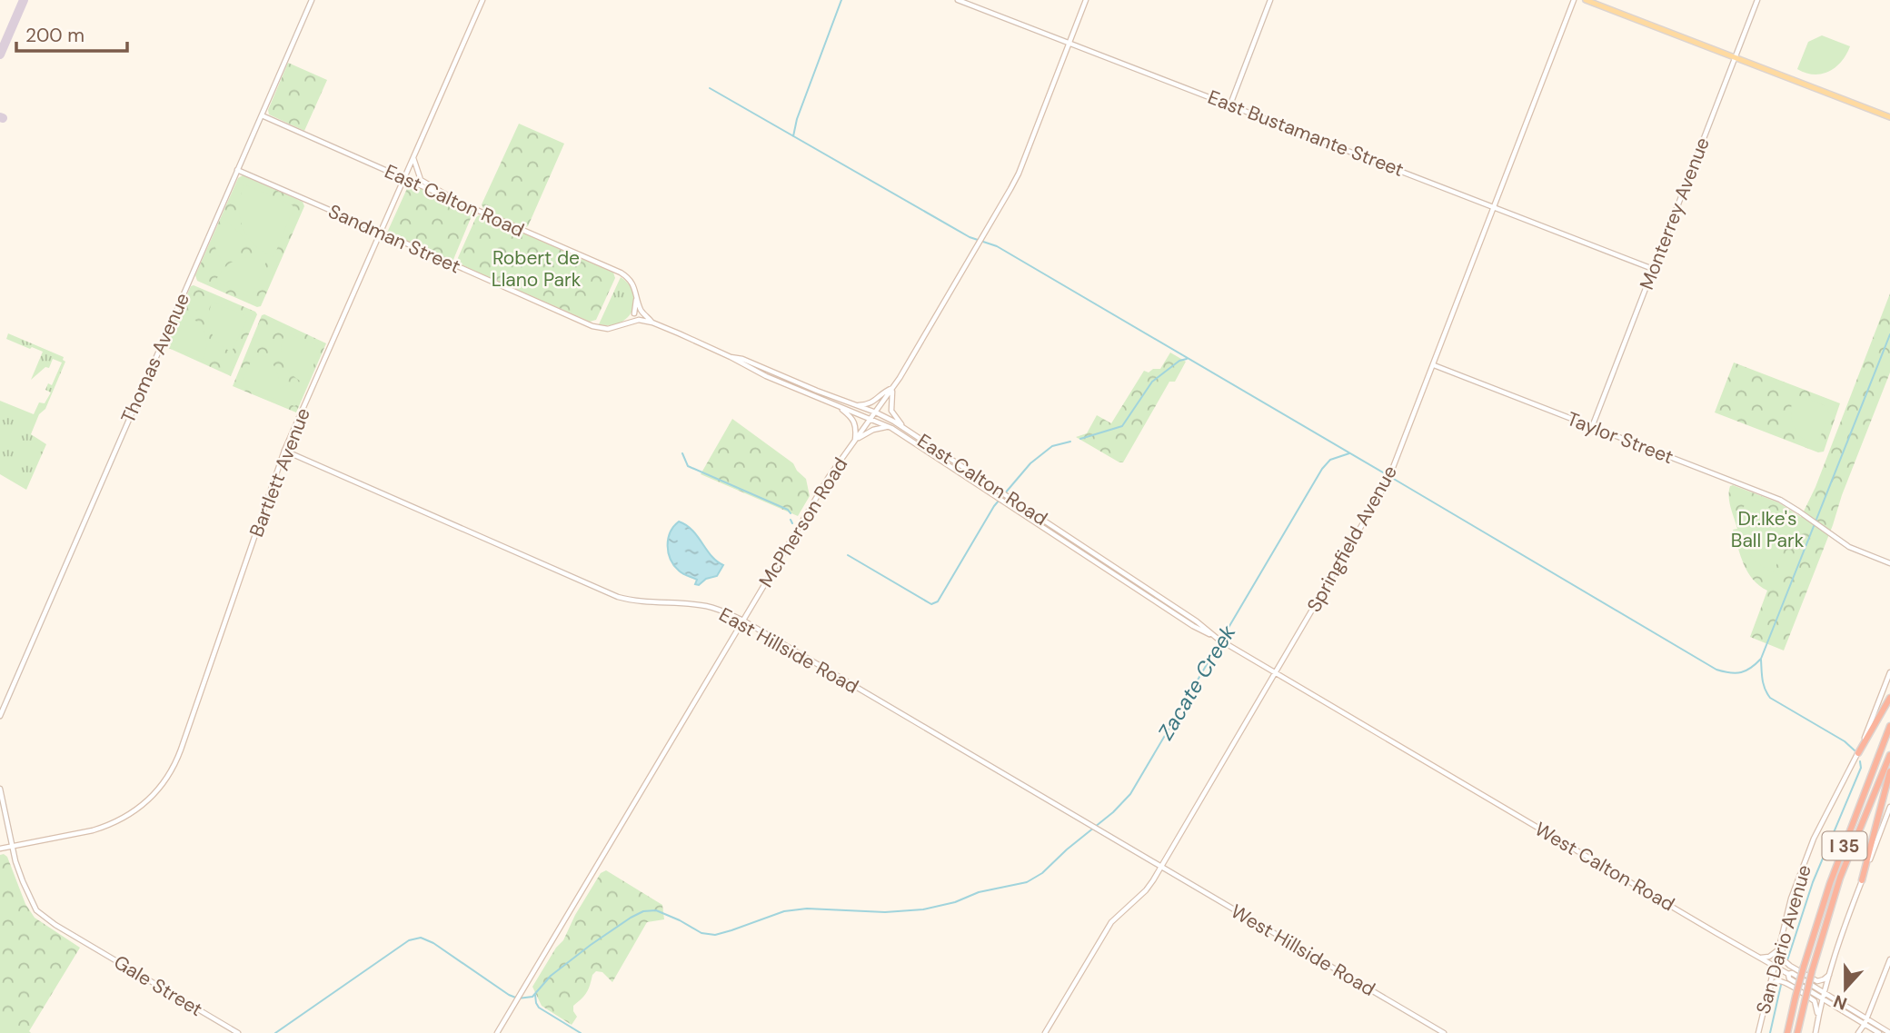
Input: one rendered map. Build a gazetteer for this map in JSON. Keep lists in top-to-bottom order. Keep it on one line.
{"streets":{"highway":["I 35"],"main road":["East Bustamante Street","East Calton Road","Monterrey Avenue","Sandman Street","Thomas Avenue","Taylor Street","Bartlett Avenue","McPherson Road","Springfield Avenue","East Hillside Road","West Calton Road","San Dario Avenue","West Hillside Road","Gale Street"]},"crossings":[["East Bustamante Street","Monterrey Avenue"],["East Bustamante Street","McPherson Road"],["East Bustamante Street","Springfield Avenue"],["East Calton Road","Sandman Street"],["East Calton Road","Thomas Avenue"],["East Calton Road","Bartlett Avenue"],["East Calton Road","McPherson Road"],["East Calton Road","Springfield Avenue"],["East Calton Road","West Calton Road"],["Monterrey Avenue","Taylor Street"],["Sandman Street","Thomas Avenue"],["Sandman Street","Bartlett Avenue"],["Taylor Street","Springfield Avenue"],["Bartlett Avenue","East Hillside Road"],["Bartlett Avenue","Gale Street"],["McPherson Road","East Hillside Road"],["Springfield Avenue","East Hillside Road"],["Springfield Avenue","West Hillside Road"],["East Hillside Road","West Hillside Road"],["West Calton Road","San Dario Avenue"]],"water":["Zacate Creek"],"parks":["Robert de Llano Park","Dr.Ike's Ball Park"],"scale_bar":"200 m","north":"bottom"}
